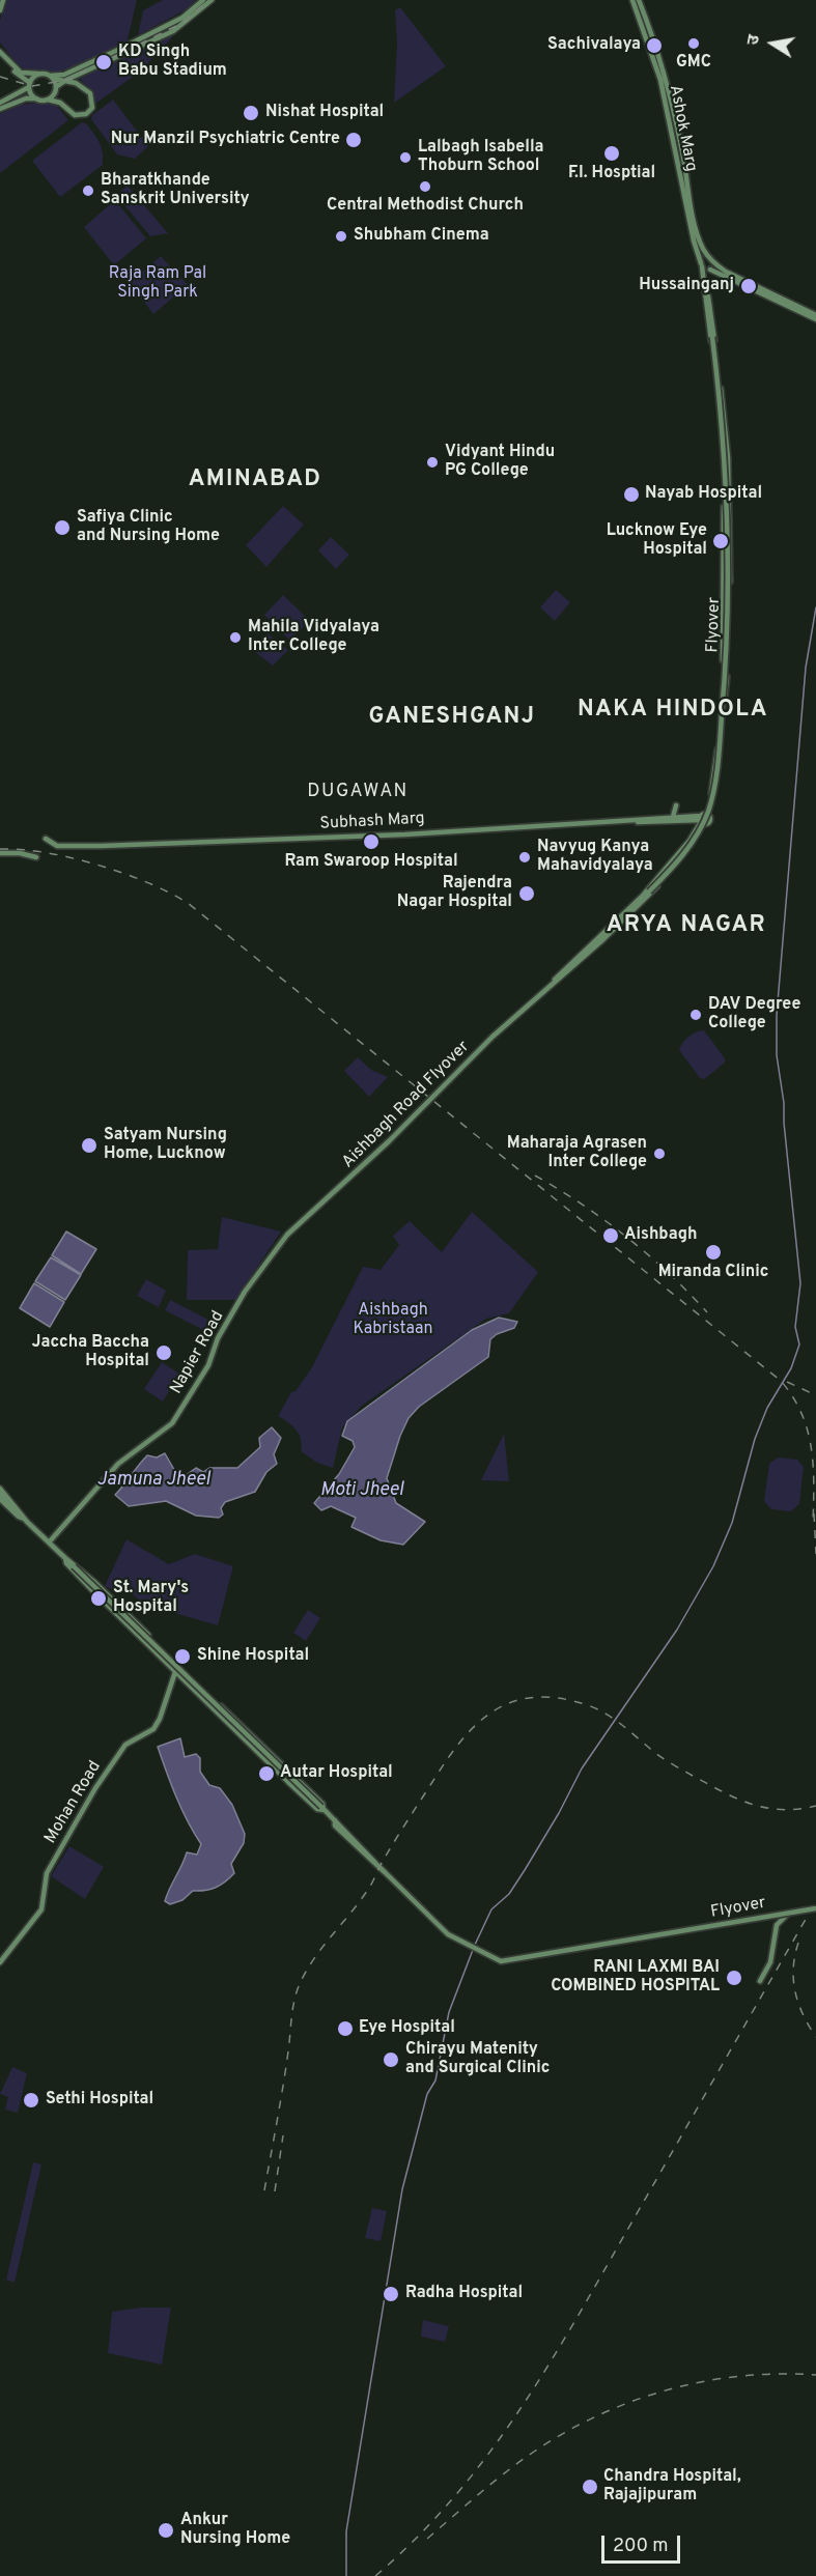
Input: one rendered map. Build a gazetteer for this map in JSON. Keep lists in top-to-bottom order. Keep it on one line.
{"streets":{"main road":["Ashok Marg","Flyover","Subhash Marg","Aishbagh Road Flyover","Napier Road","Mohan Road"]},"crossings":[["Ashok Marg","Flyover"],["Flyover","Aishbagh Road Flyover"],["Aishbagh Road Flyover","Napier Road"]],"districts":["AMINABAD","NAKA HINDOLA","GANESHGANJ","DUGAWAN","ARYA NAGAR"],"water":["Jamuna Jheel","Moti Jheel"],"parks":["Raja Ram Pal Singh Park","Aishbagh Kabristaan"],"places":["GMC","Sachivalaya","KD Singh Babu Stadium","Nishat Hospital","Nur Manzil Psychiatric Centre","F.I. Hosptial","Lalbagh Isabella Thoburn School","Central Methodist Church","Bharatkhande Sanskrit University","Shubham Cinema","Hussainganj","Vidyant Hindu PG College","Nayab Hospital","Safiya Clinic and Nursing Home","Lucknow Eye Hospital","Mahila Vidyalaya Inter College","Ram Swaroop Hospital","Navyug Kanya Mahavidyalaya","Rajendra Nagar Hospital","DAV Degree College","Satyam Nursing Home, Lucknow","Maharaja Agrasen Inter College","Aishbagh","Miranda Clinic","Jaccha Baccha Hospital","St. Mary's Hospital","Shine Hospital","Autar Hospital","RANI LAXMI BAI COMBINED HOSPITAL","Eye Hospital","Chirayu Matenity and Surgical Clinic","Sethi Hospital","Radha Hospital","Chandra Hospital, Rajajipuram","Ankur Nursing Home"],"scale_bar":"200 m","north":"left"}
